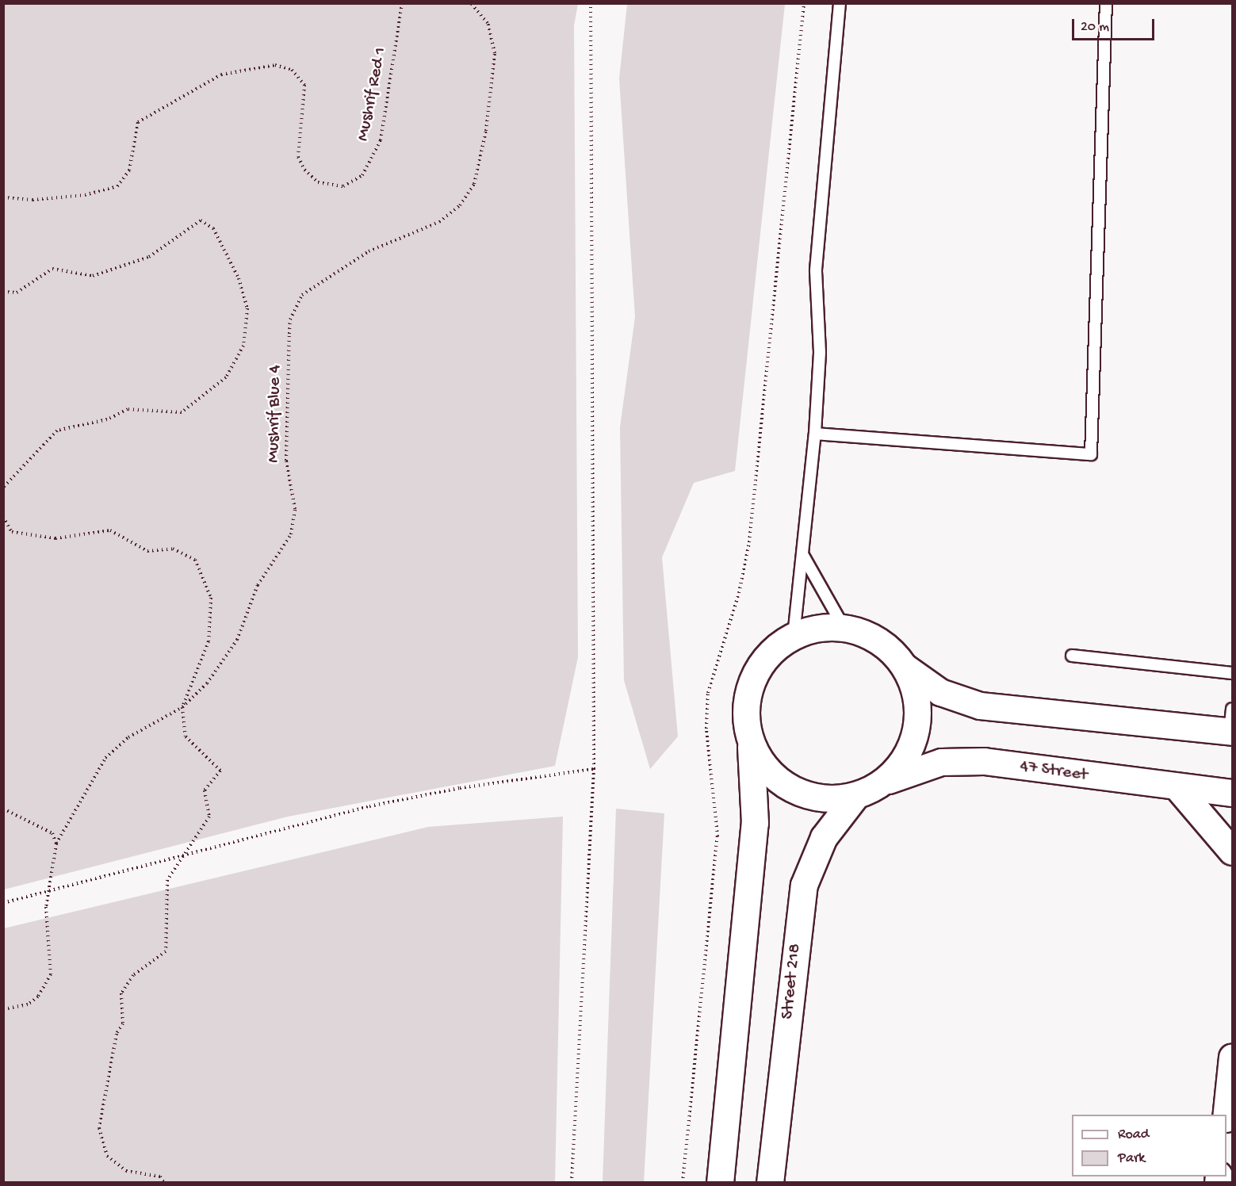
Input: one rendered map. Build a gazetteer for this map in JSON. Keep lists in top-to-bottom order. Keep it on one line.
{"streets":{"street":["47 Street","Street 218"],"path":["Mushrif Red 1","Mushrif Blue 4"]},"crossings":[["47 Street","Street 218"]],"legend":["Road","Park"],"scale_bar":"20 m"}
